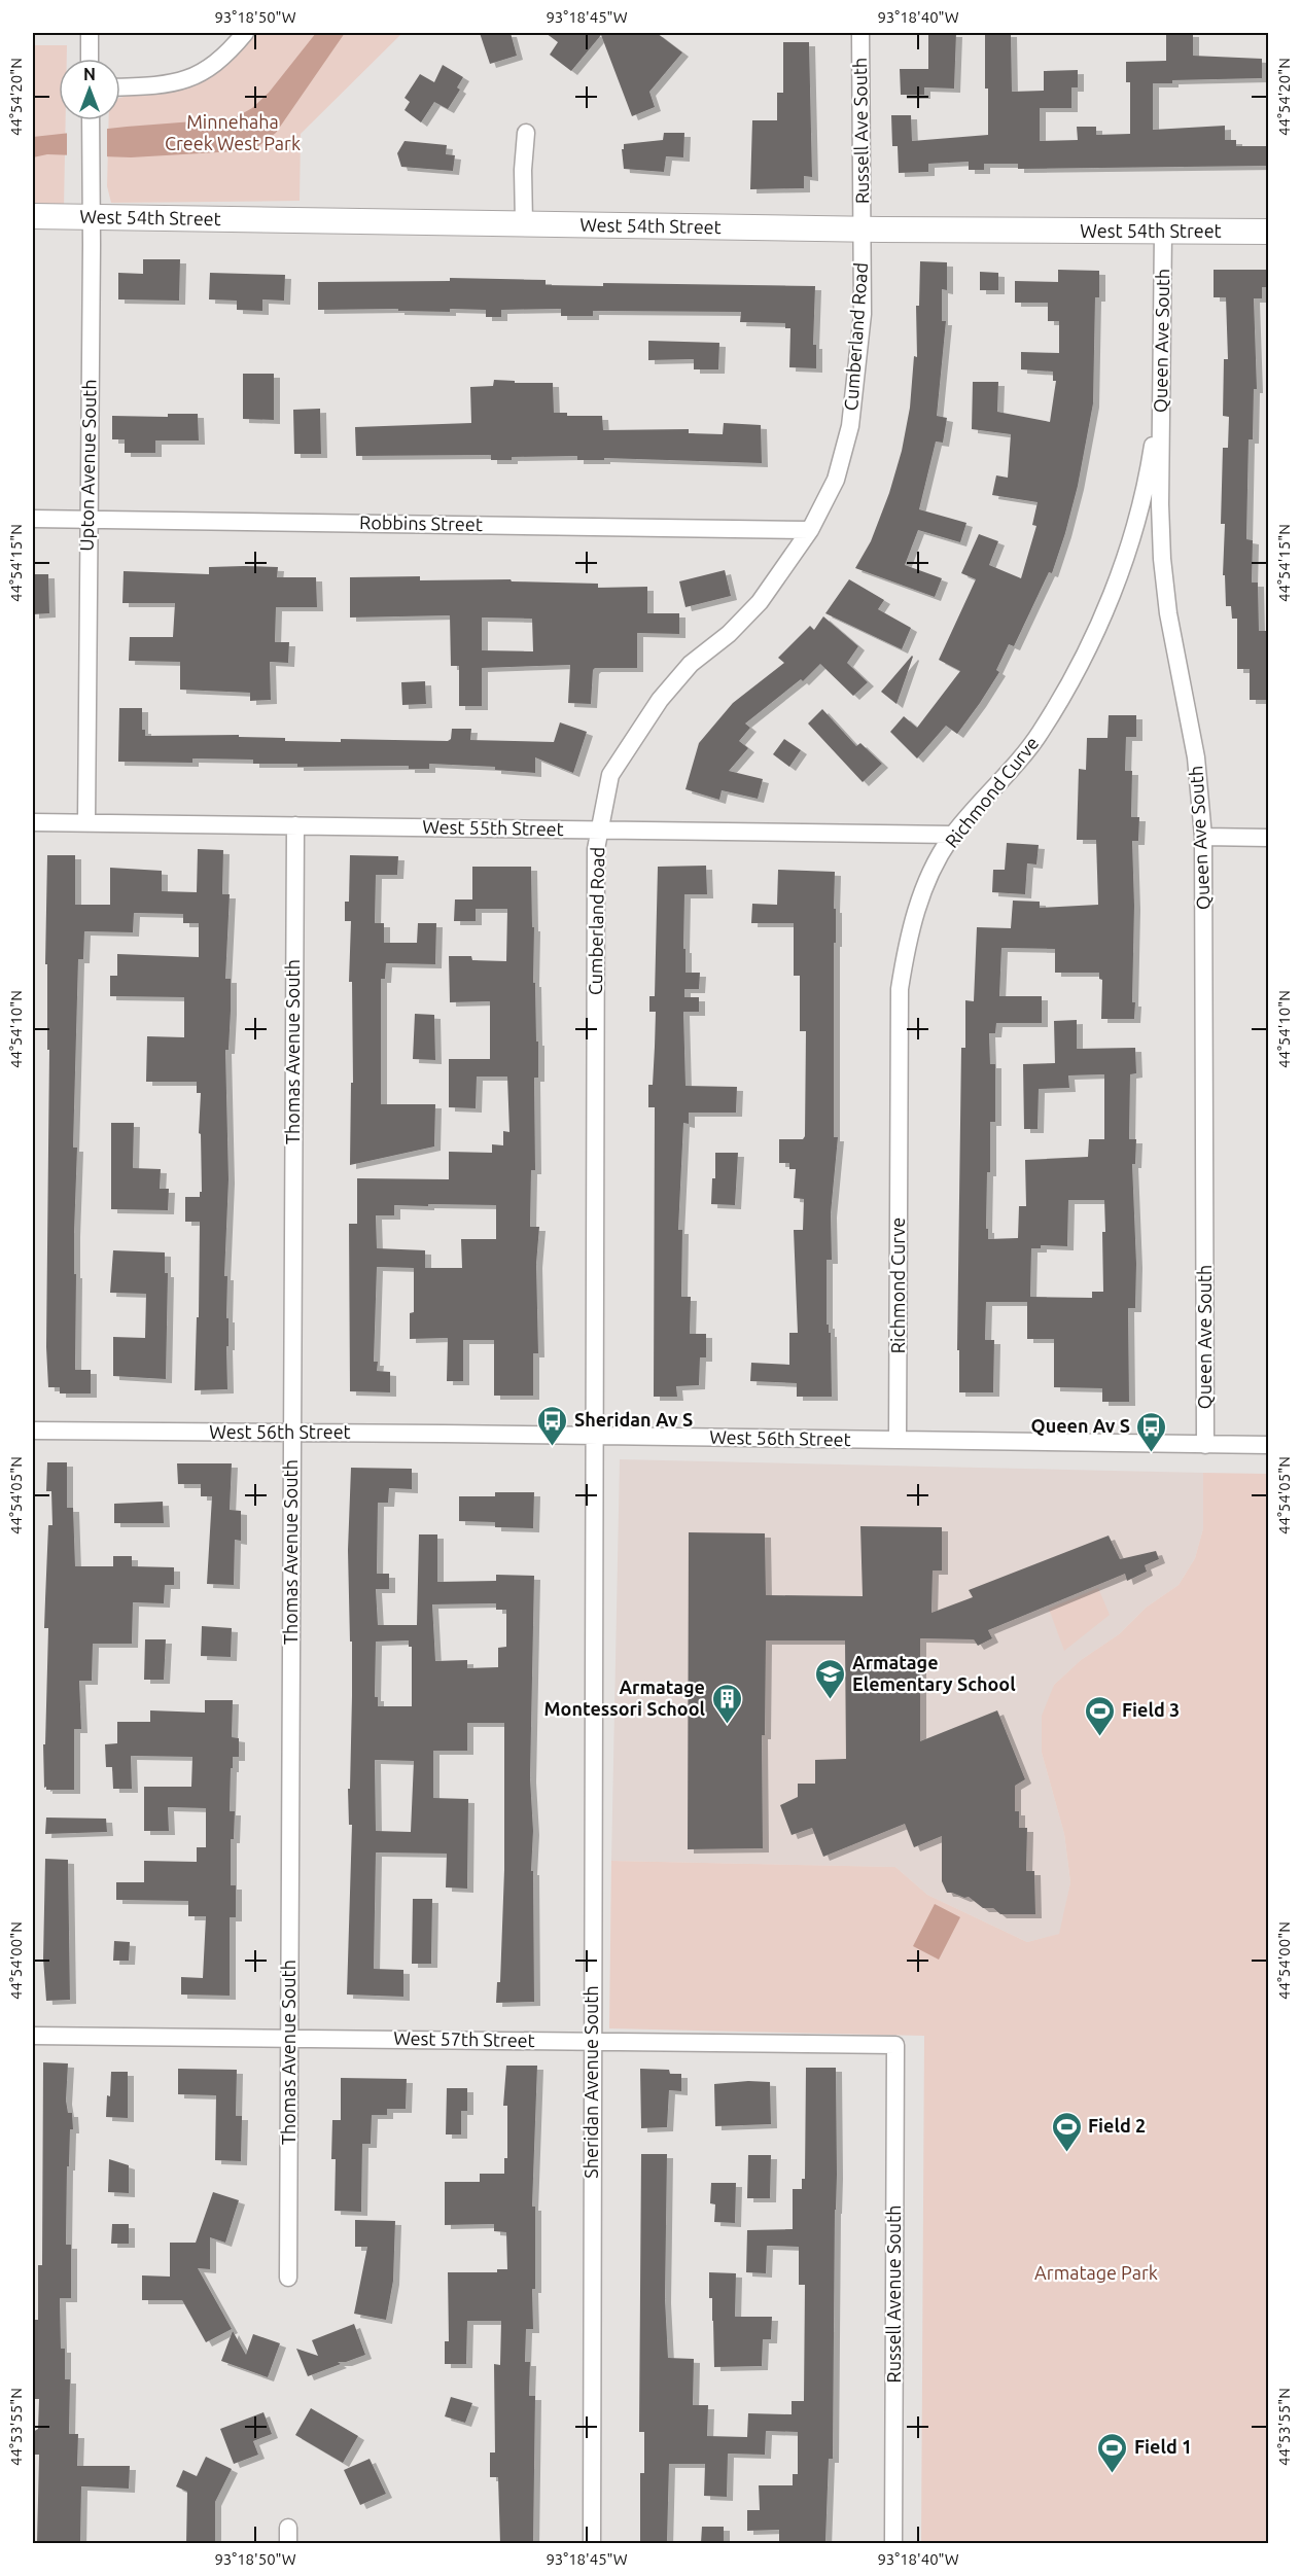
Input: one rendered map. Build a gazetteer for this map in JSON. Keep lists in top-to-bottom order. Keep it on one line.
{"streets":{"street":["Russell Ave South","West 54th Street","Cumberland Road","Queen Ave South","Upton Avenue South","Robbins Street","Richmond Curve","West 55th Street","Thomas Avenue South","West 56th Street","West 57th Street","Sheridan Avenue South","Russell Avenue South"]},"crossings":[["Russell Ave South","West 54th Street"],["Russell Ave South","Cumberland Road"],["West 54th Street","Cumberland Road"],["West 54th Street","Queen Ave South"],["West 54th Street","Upton Avenue South"],["Cumberland Road","Robbins Street"],["Cumberland Road","West 55th Street"],["Cumberland Road","West 56th Street"],["Cumberland Road","Sheridan Avenue South"],["Queen Ave South","Richmond Curve"],["Queen Ave South","West 56th Street"],["Upton Avenue South","Robbins Street"],["Upton Avenue South","West 55th Street"],["Richmond Curve","West 55th Street"],["Richmond Curve","West 56th Street"],["West 55th Street","Thomas Avenue South"],["Thomas Avenue South","West 56th Street"],["Thomas Avenue South","West 57th Street"],["West 56th Street","Sheridan Avenue South"],["West 57th Street","Sheridan Avenue South"],["West 57th Street","Russell Avenue South"]],"parks":["Minnehaha Creek West Park","Armatage Park"],"places":{"bus stop":["Sheridan Av S","Queen Av S"],"school or university":["Armatage Elementary School"],"building":["Armatage Montessori School"],"sports":["Field 3","Field 2","Field 1"]},"north":"top","coordinates":["93°18'50\"W","93°18'45\"W","93°18'40\"W","44°54'20\"N","44°54'15\"N","44°54'10\"N","44°54'05\"N","44°54'00\"N","44°53'55\"N"]}
